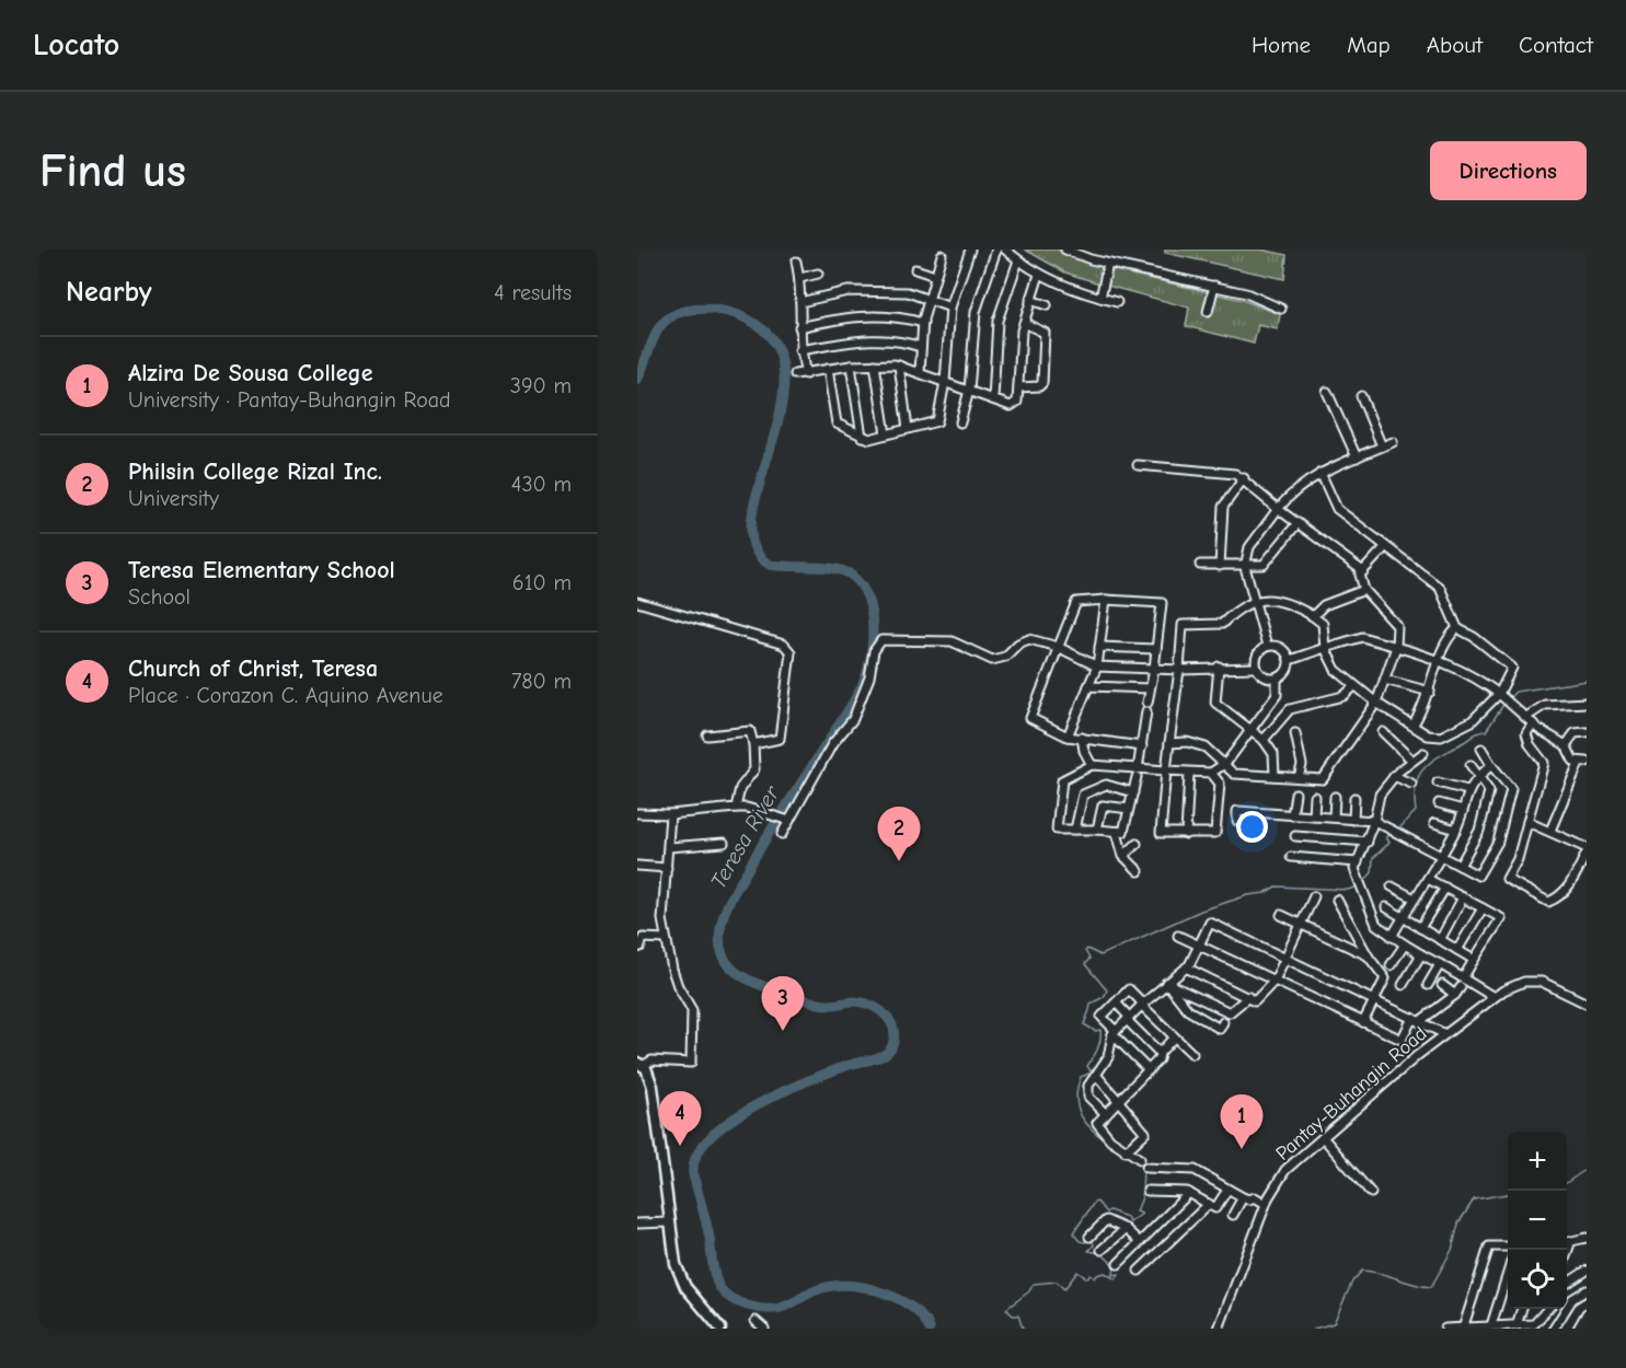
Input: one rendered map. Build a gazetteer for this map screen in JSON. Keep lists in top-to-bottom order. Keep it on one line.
{"streets":{"street":["Pantay-Buhangin Road"]},"water":["Teresa River"],"page":{"header":"Locato","nav":["Home","Map","About","Contact"],"buttons":"Directions","title":"Find us","heading":["Nearby","4 results"],"list":[{"mark":"1","name":"Alzira De Sousa College","note":"University · Pantay-Buhangin Road","value":"390 m"},{"mark":"2","name":"Philsin College Rizal Inc.","note":"University","value":"430 m"},{"mark":"3","name":"Teresa Elementary School","note":"School","value":"610 m"},{"mark":"4","name":"Church of Christ, Teresa","note":"Place · Corazon C. Aquino Avenue","value":"780 m"}],"pins":["2","3","4","1"],"map_buttons":["+","−"]}}
